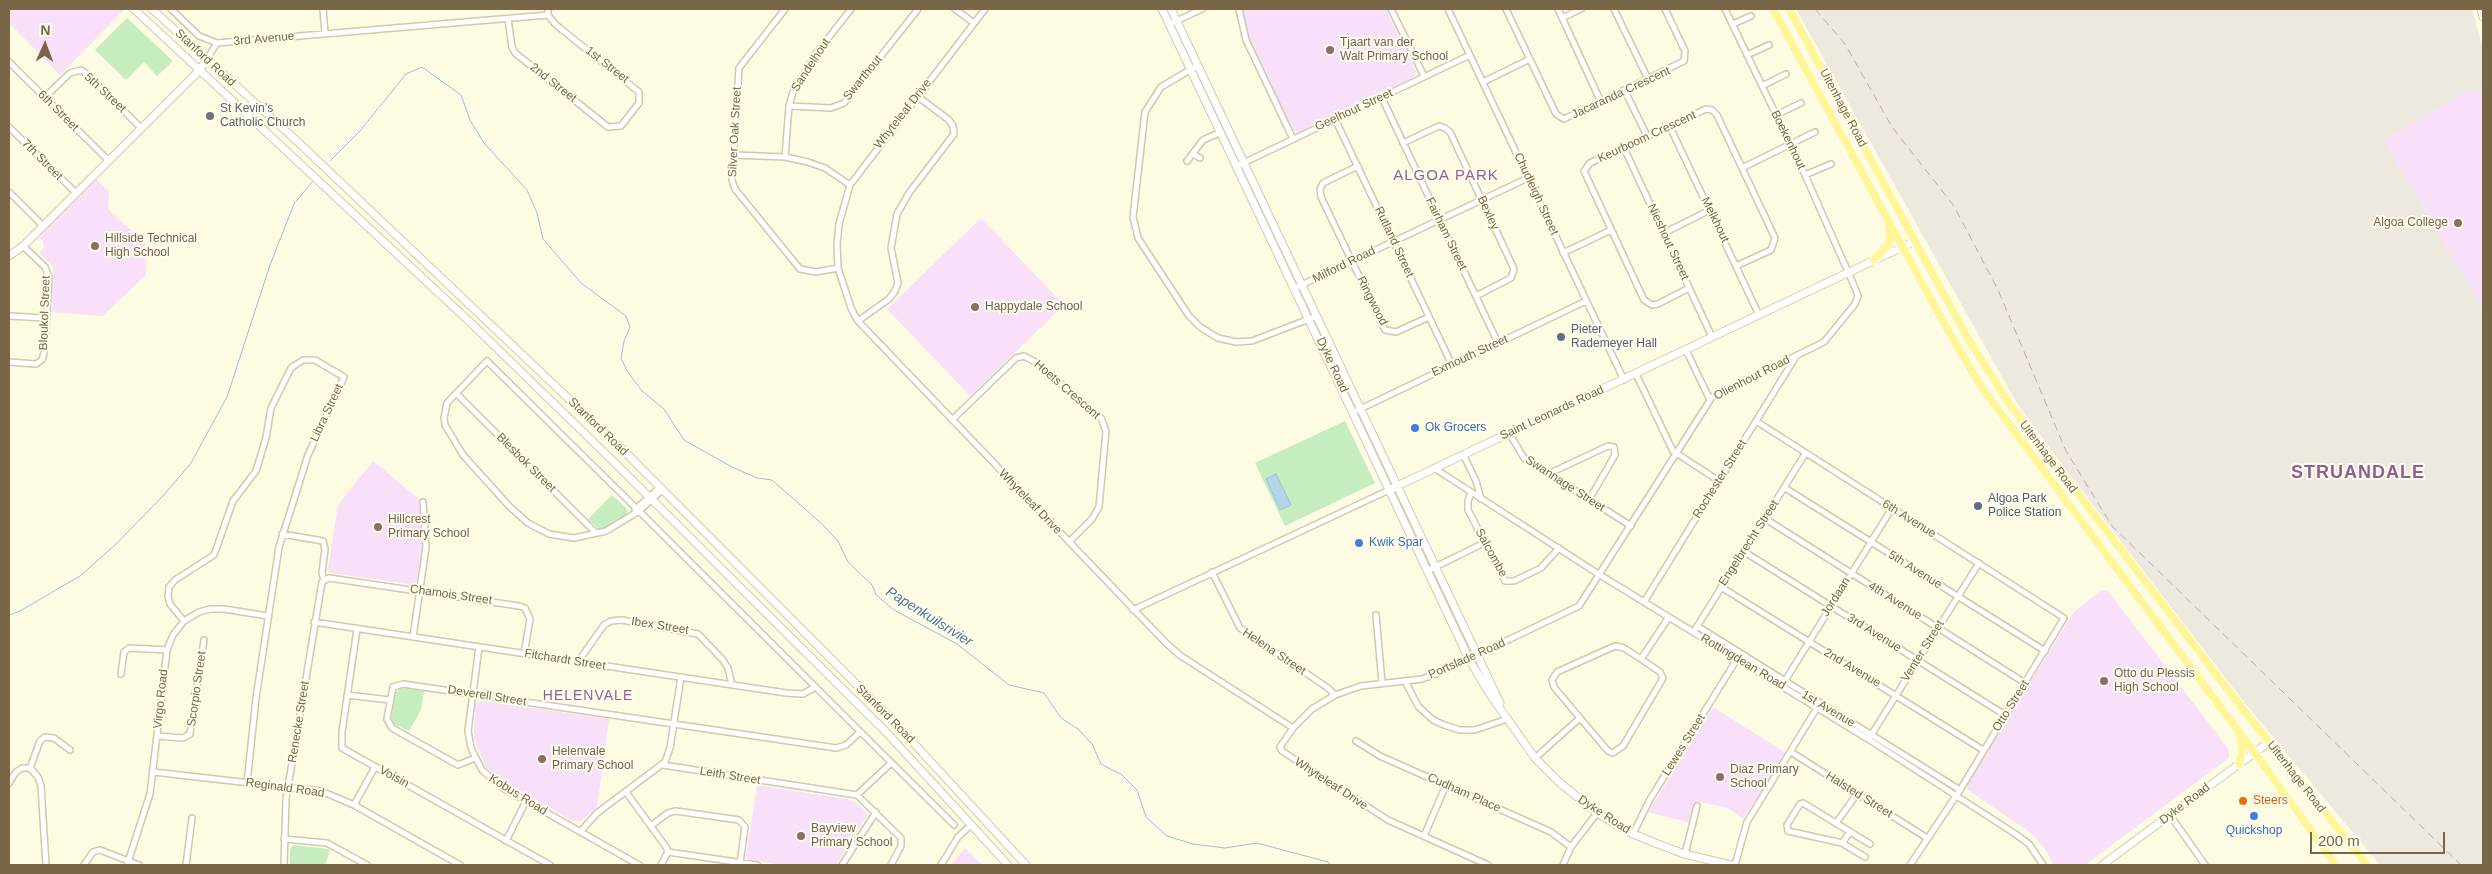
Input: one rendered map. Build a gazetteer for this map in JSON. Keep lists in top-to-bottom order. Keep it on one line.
{"streets":{"main road":["Uitenhage Road"],"street":["3rd Avenue","Stanford Road","1st Street","Sandelhout","Swarthout","2nd Street","5th Street","Jacaranda Crescent","Geelhout Street","6th Street","Whyteleaf Drive","Silver Oak Street","Keurboom Crescent","Boekenhout","7th Street","Chudleigh Street","Bexley","Melkhout","Fairham Street","Rutland Street","Nieshout Street","Milford Road","Ringwood","Bloukol Street","Exmouth Street","Dyke Road","Olienhout Road","Hoets Crescent","Libra Street","Saint Leonards Road","Blesbok Street","Rochester Street","Swannage Street","6th Avenue","Engelbrecht Street","Salcombe","5th Avenue","Chamois Street","Jordaan","4th Avenue","Ibex Street","Venter Street","Helena Street","Portslade Road","Fitchardt Street","Rottingdean Road","2nd Avenue","Scorpio Street","Deverell Street","Virgo Road","Otto Street","1st Avenue","Renecke Street","Lewes Street","Leith Street","Voisin","Reginald Road","Cudham Place","Kobus Road","Halsted Street"]},"crossings":[["3rd Avenue","Stanford Road"],["3rd Avenue","1st Street"],["3rd Avenue","2nd Street"],["3rd Avenue","5th Street"],["3rd Avenue","6th Street"],["3rd Avenue","7th Street"],["3rd Avenue","Bloukol Street"],["3rd Avenue","Engelbrecht Street"],["3rd Avenue","Jordaan"],["3rd Avenue","Venter Street"],["3rd Avenue","Otto Street"],["1st Street","2nd Street"],["Sandelhout","Swarthout"],["5th Street","6th Street"],["Uitenhage Road","Dyke Road"],["Uitenhage Road","Saint Leonards Road"],["Geelhout Street","Chudleigh Street"],["Geelhout Street","Fairham Street"],["Geelhout Street","Rutland Street"],["Geelhout Street","Dyke Road"],["Whyteleaf Drive","Silver Oak Street"],["Whyteleaf Drive","Hoets Crescent"],["Whyteleaf Drive","Saint Leonards Road"],["Whyteleaf Drive","Portslade Road"],["Keurboom Crescent","Melkhout"],["Keurboom Crescent","Nieshout Street"],["Boekenhout","Olienhout Road"],["Boekenhout","Saint Leonards Road"],["Chudleigh Street","Milford Road"],["Chudleigh Street","Exmouth Street"],["Chudleigh Street","Saint Leonards Road"],["Bexley","Fairham Street"],["Bexley","Milford Road"],["Melkhout","Saint Leonards Road"],["Fairham Street","Milford Road"],["Fairham Street","Exmouth Street"],["Rutland Street","Milford Road"],["Rutland Street","Ringwood"],["Rutland Street","Exmouth Street"],["Nieshout Street","Saint Leonards Road"],["Milford Road","Ringwood"],["Milford Road","Dyke Road"],["Exmouth Street","Dyke Road"],["Dyke Road","Saint Leonards Road"],["Dyke Road","Portslade Road"],["Dyke Road","Lewes Street"],["Olienhout Road","Saint Leonards Road"],["Olienhout Road","Rochester Street"],["Olienhout Road","Swannage Street"],["Olienhout Road","Portslade Road"],["Olienhout Road","Rottingdean Road"],["Libra Street","Virgo Road"],["Libra Street","Renecke Street"],["Saint Leonards Road","Swannage Street"],["Saint Leonards Road","Helena Street"],["Saint Leonards Road","Rottingdean Road"],["Rochester Street","6th Avenue"],["Rochester Street","Rottingdean Road"],["6th Avenue","Engelbrecht Street"],["6th Avenue","Jordaan"],["6th Avenue","Venter Street"],["6th Avenue","Otto Street"],["Engelbrecht Street","5th Avenue"],["Engelbrecht Street","4th Avenue"],["Engelbrecht Street","Rottingdean Road"],["Engelbrecht Street","2nd Avenue"],["Engelbrecht Street","1st Avenue"],["Salcombe","Rottingdean Road"],["5th Avenue","Jordaan"],["5th Avenue","Venter Street"],["5th Avenue","Otto Street"],["Chamois Street","Fitchardt Street"],["Chamois Street","Renecke Street"],["Jordaan","4th Avenue"],["Jordaan","Rottingdean Road"],["Jordaan","2nd Avenue"],["Jordaan","1st Avenue"],["4th Avenue","Venter Street"],["4th Avenue","Otto Street"],["Ibex Street","Fitchardt Street"],["Venter Street","Rottingdean Road"],["Venter Street","2nd Avenue"],["Venter Street","1st Avenue"],["Helena Street","Portslade Road"],["Portslade Road","Rottingdean Road"],["Fitchardt Street","Renecke Street"],["Fitchardt Street","Voisin"],["Fitchardt Street","Kobus Road"],["Rottingdean Road","Otto Street"],["Rottingdean Road","1st Avenue"],["Rottingdean Road","Lewes Street"],["2nd Avenue","Otto Street"],["Scorpio Street","Virgo Road"],["Deverell Street","Kobus Road"],["Virgo Road","Reginald Road"],["Otto Street","1st Avenue"],["Otto Street","Halsted Street"],["Renecke Street","Reginald Road"]],"districts":["ALGOA PARK","STRUANDALE","HELENVALE"],"water":["Papenkuilsrivier"],"places":["Tjaart van der Walt Primary School","St Kevin’s Catholic Church","Algoa College","Hillside Technical High School","Happydale School","Pieter Rademeyer Hall","Ok Grocers","Algoa Park Police Station","Hillcrest Primary School","Kwik Spar","Otto du Plessis High School","Helenvale Primary School","Diaz Primary School","Steers","Quickshop","Bayview Primary School"],"scale_bar":"200 m","north":"top"}
